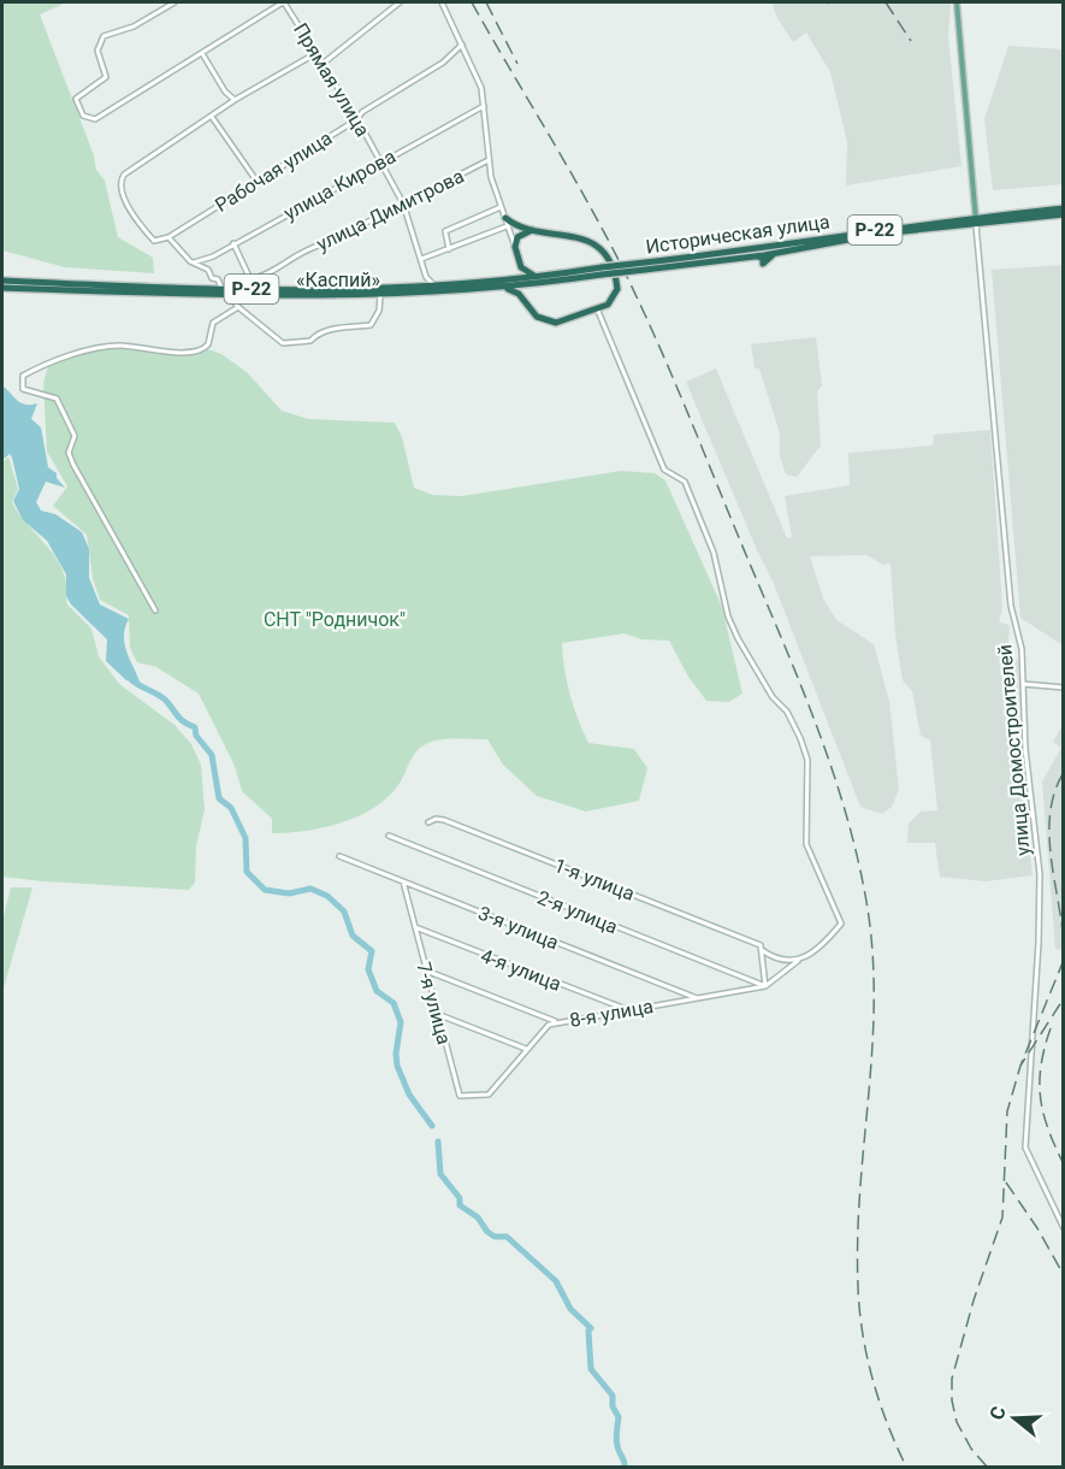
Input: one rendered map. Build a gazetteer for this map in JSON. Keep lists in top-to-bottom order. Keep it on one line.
{"streets":{"highway":["Р-22","Историческая улица","«Каспий»"],"street":["Прямая улица","Рабочая улица","улица Кирова","улица Димитрова","улица Домостроителей","1-я улица","2-я улица","3-я улица","4-я улица","7-я улица","8-я улица"]},"crossings":[["Прямая улица","Рабочая улица"],["Прямая улица","улица Кирова"],["Прямая улица","улица Димитрова"],["улица Кирова","улица Димитрова"],["Историческая улица","«Каспий»"],["Историческая улица","улица Домостроителей"],["2-я улица","8-я улица"],["3-я улица","7-я улица"],["3-я улица","8-я улица"],["4-я улица","7-я улица"],["4-я улица","8-я улица"],["7-я улица","8-я улица"]],"parks":["СНТ \"Родничок\""],"north":"left"}
